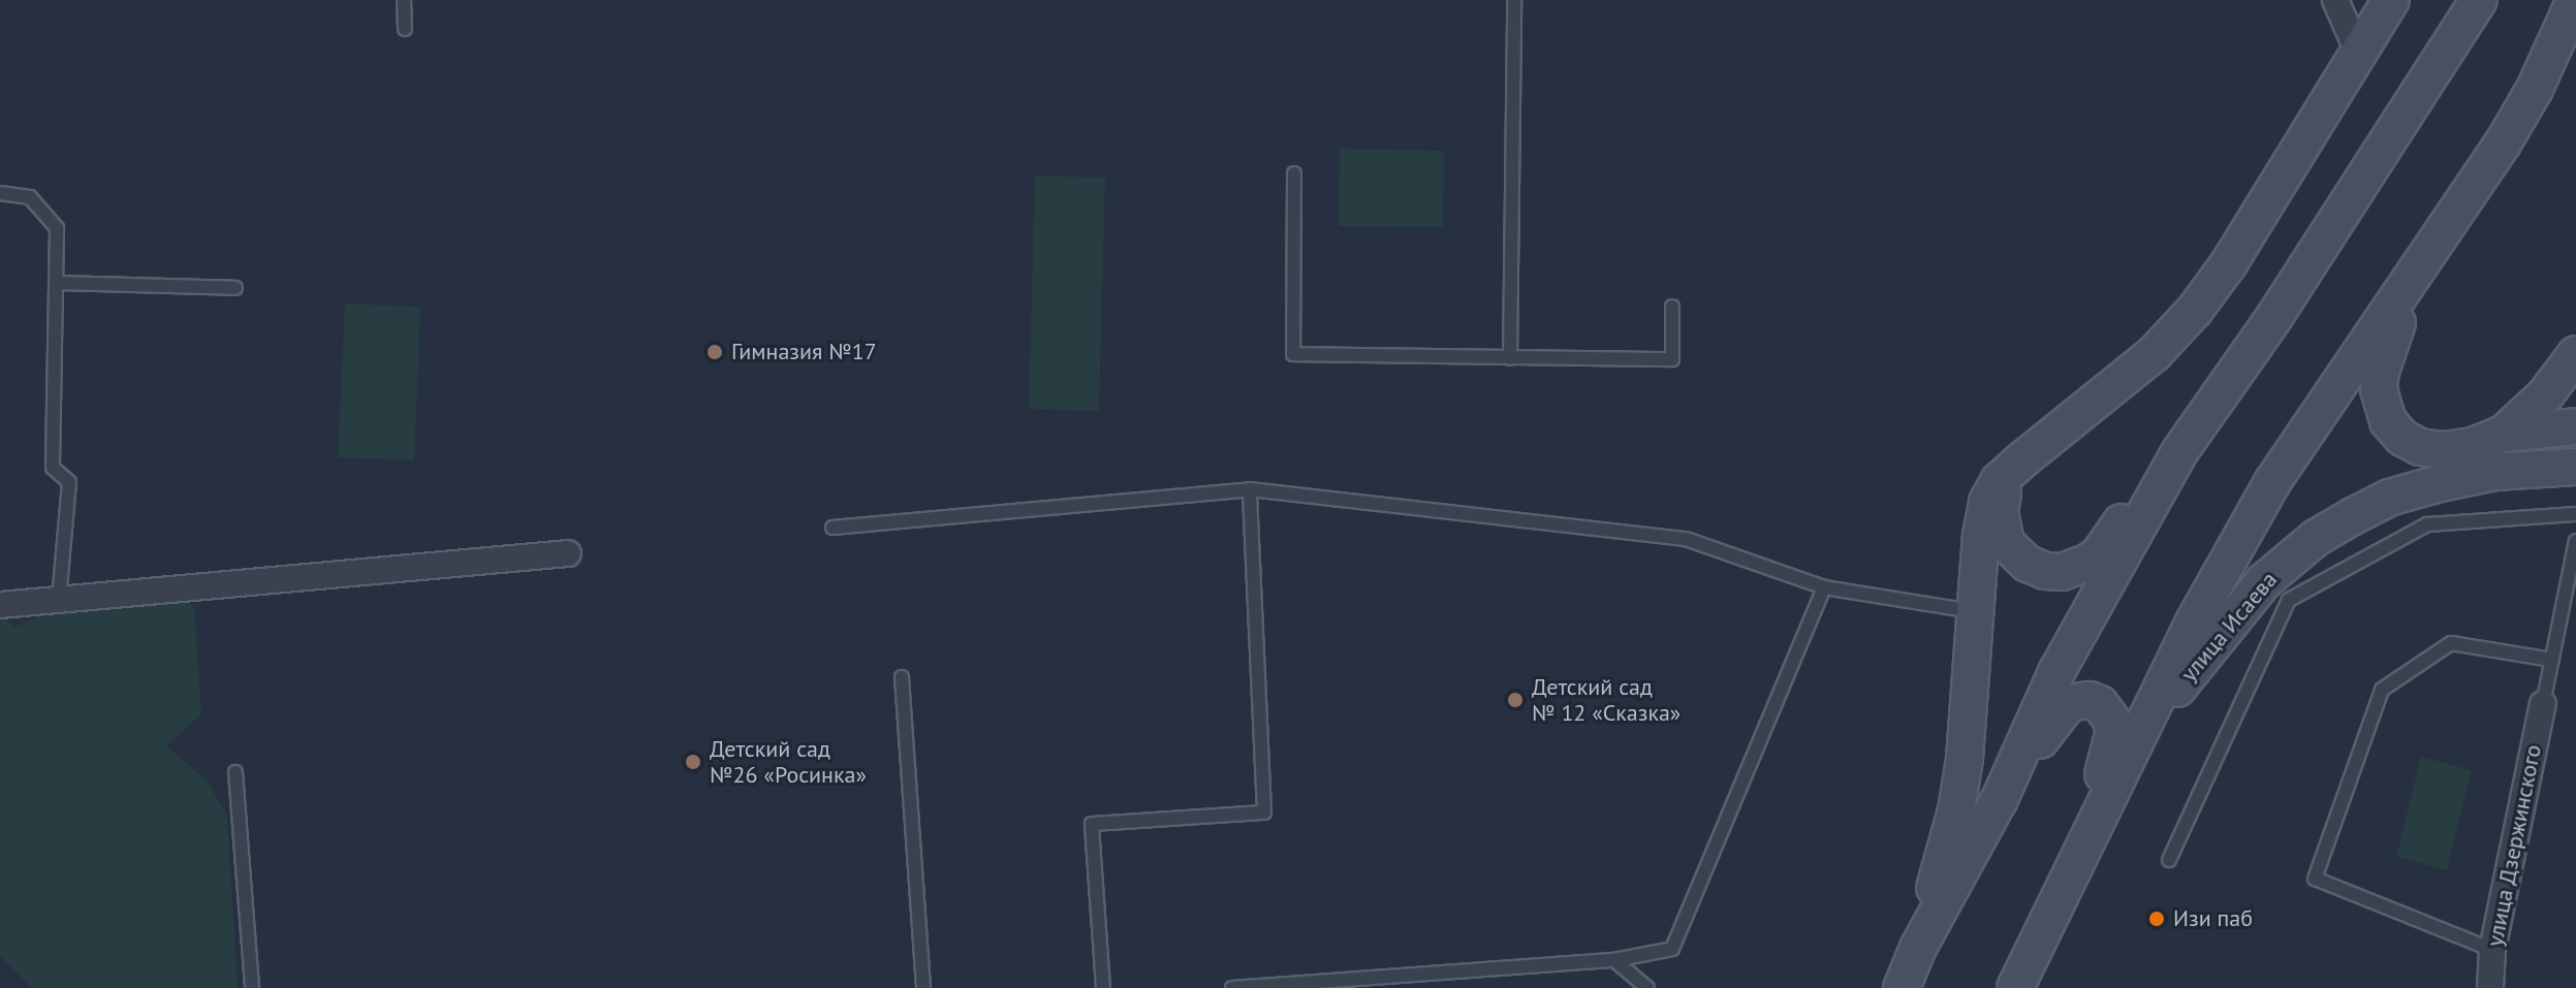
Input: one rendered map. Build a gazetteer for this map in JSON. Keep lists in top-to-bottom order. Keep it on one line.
{"streets":{"main road":["улица Исаева"],"street":["улица Дзержинского"]},"places":["Гимназия №17","Детский сад № 12 «Сказка»","Детский сад №26 «Росинка»","Изи паб"]}
